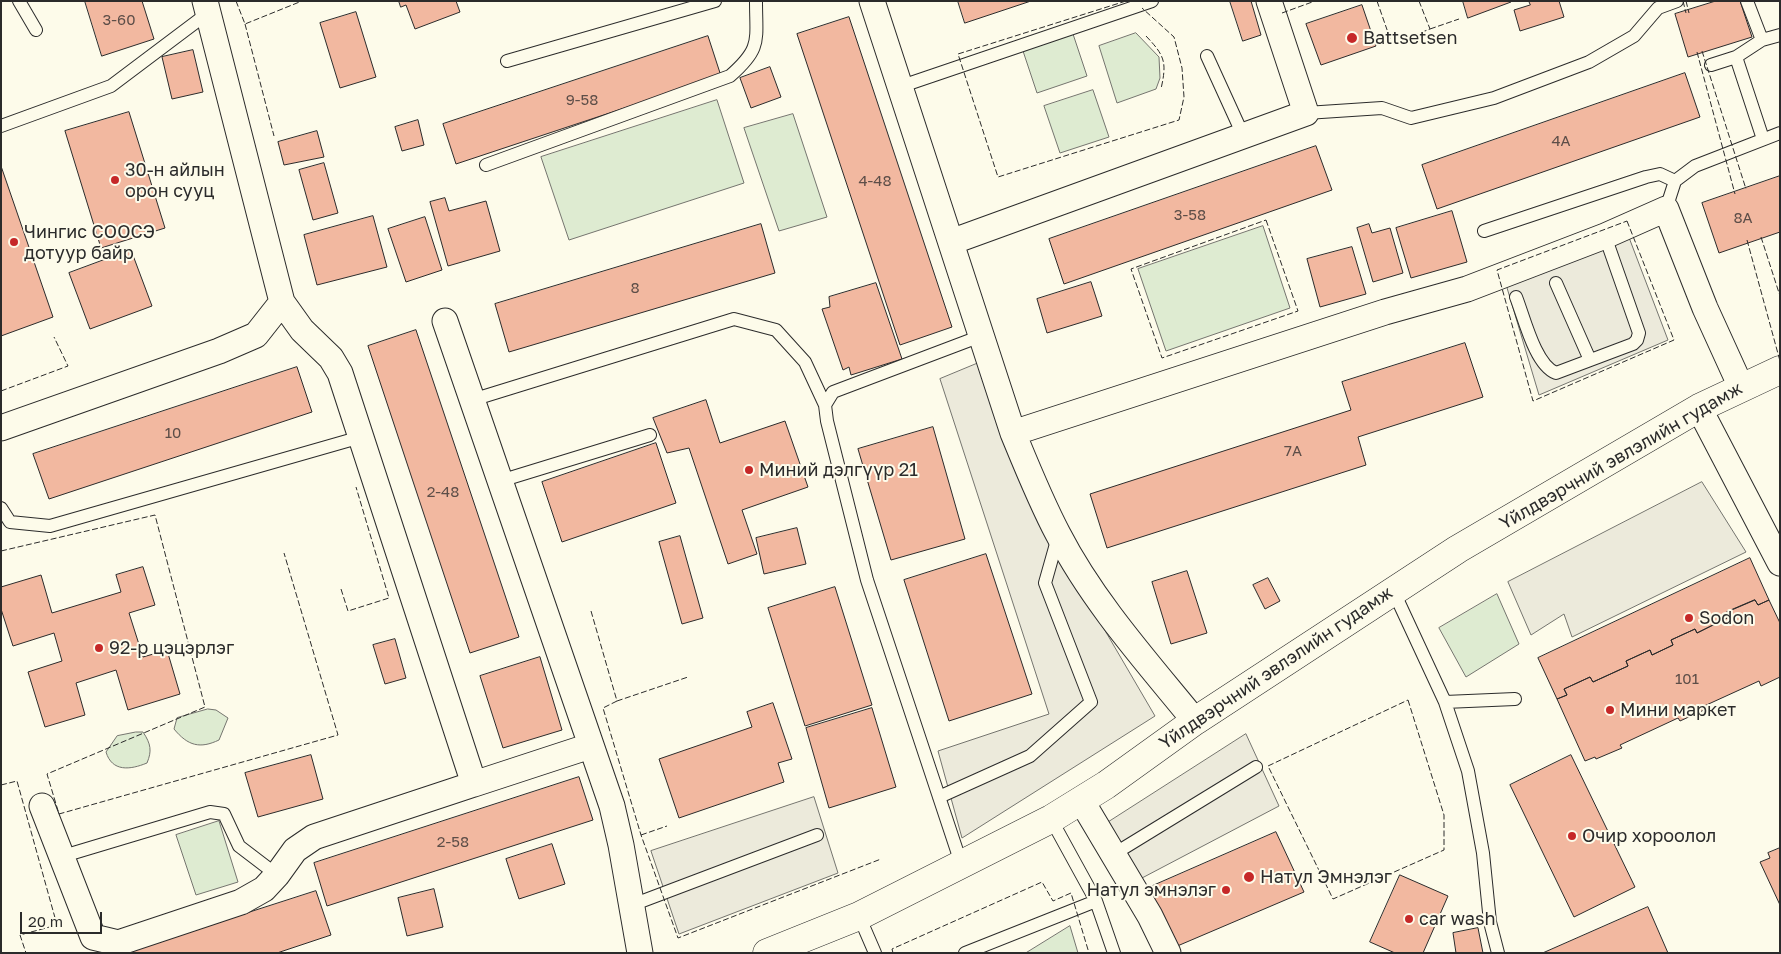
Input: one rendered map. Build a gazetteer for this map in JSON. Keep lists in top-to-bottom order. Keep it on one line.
{"streets":{"main road":["Үйлдвэрчний эвлэлийн гудамж"]},"places":["Battsetsen","30-н айлын орон сууц","Чингис СООСЭ дотуур байр","Миний дэлгүүр 21","Sodon","92-р цэцэрлэг","Мини маркет","Очир хороолол","Натул Эмнэлэг","Натул эмнэлэг","car wash"],"house_numbers":["3-60","9-58","4А","4-48","3-58","8А","8","10","7А","2-48","101","2-58"],"scale_bar":"20 m"}
